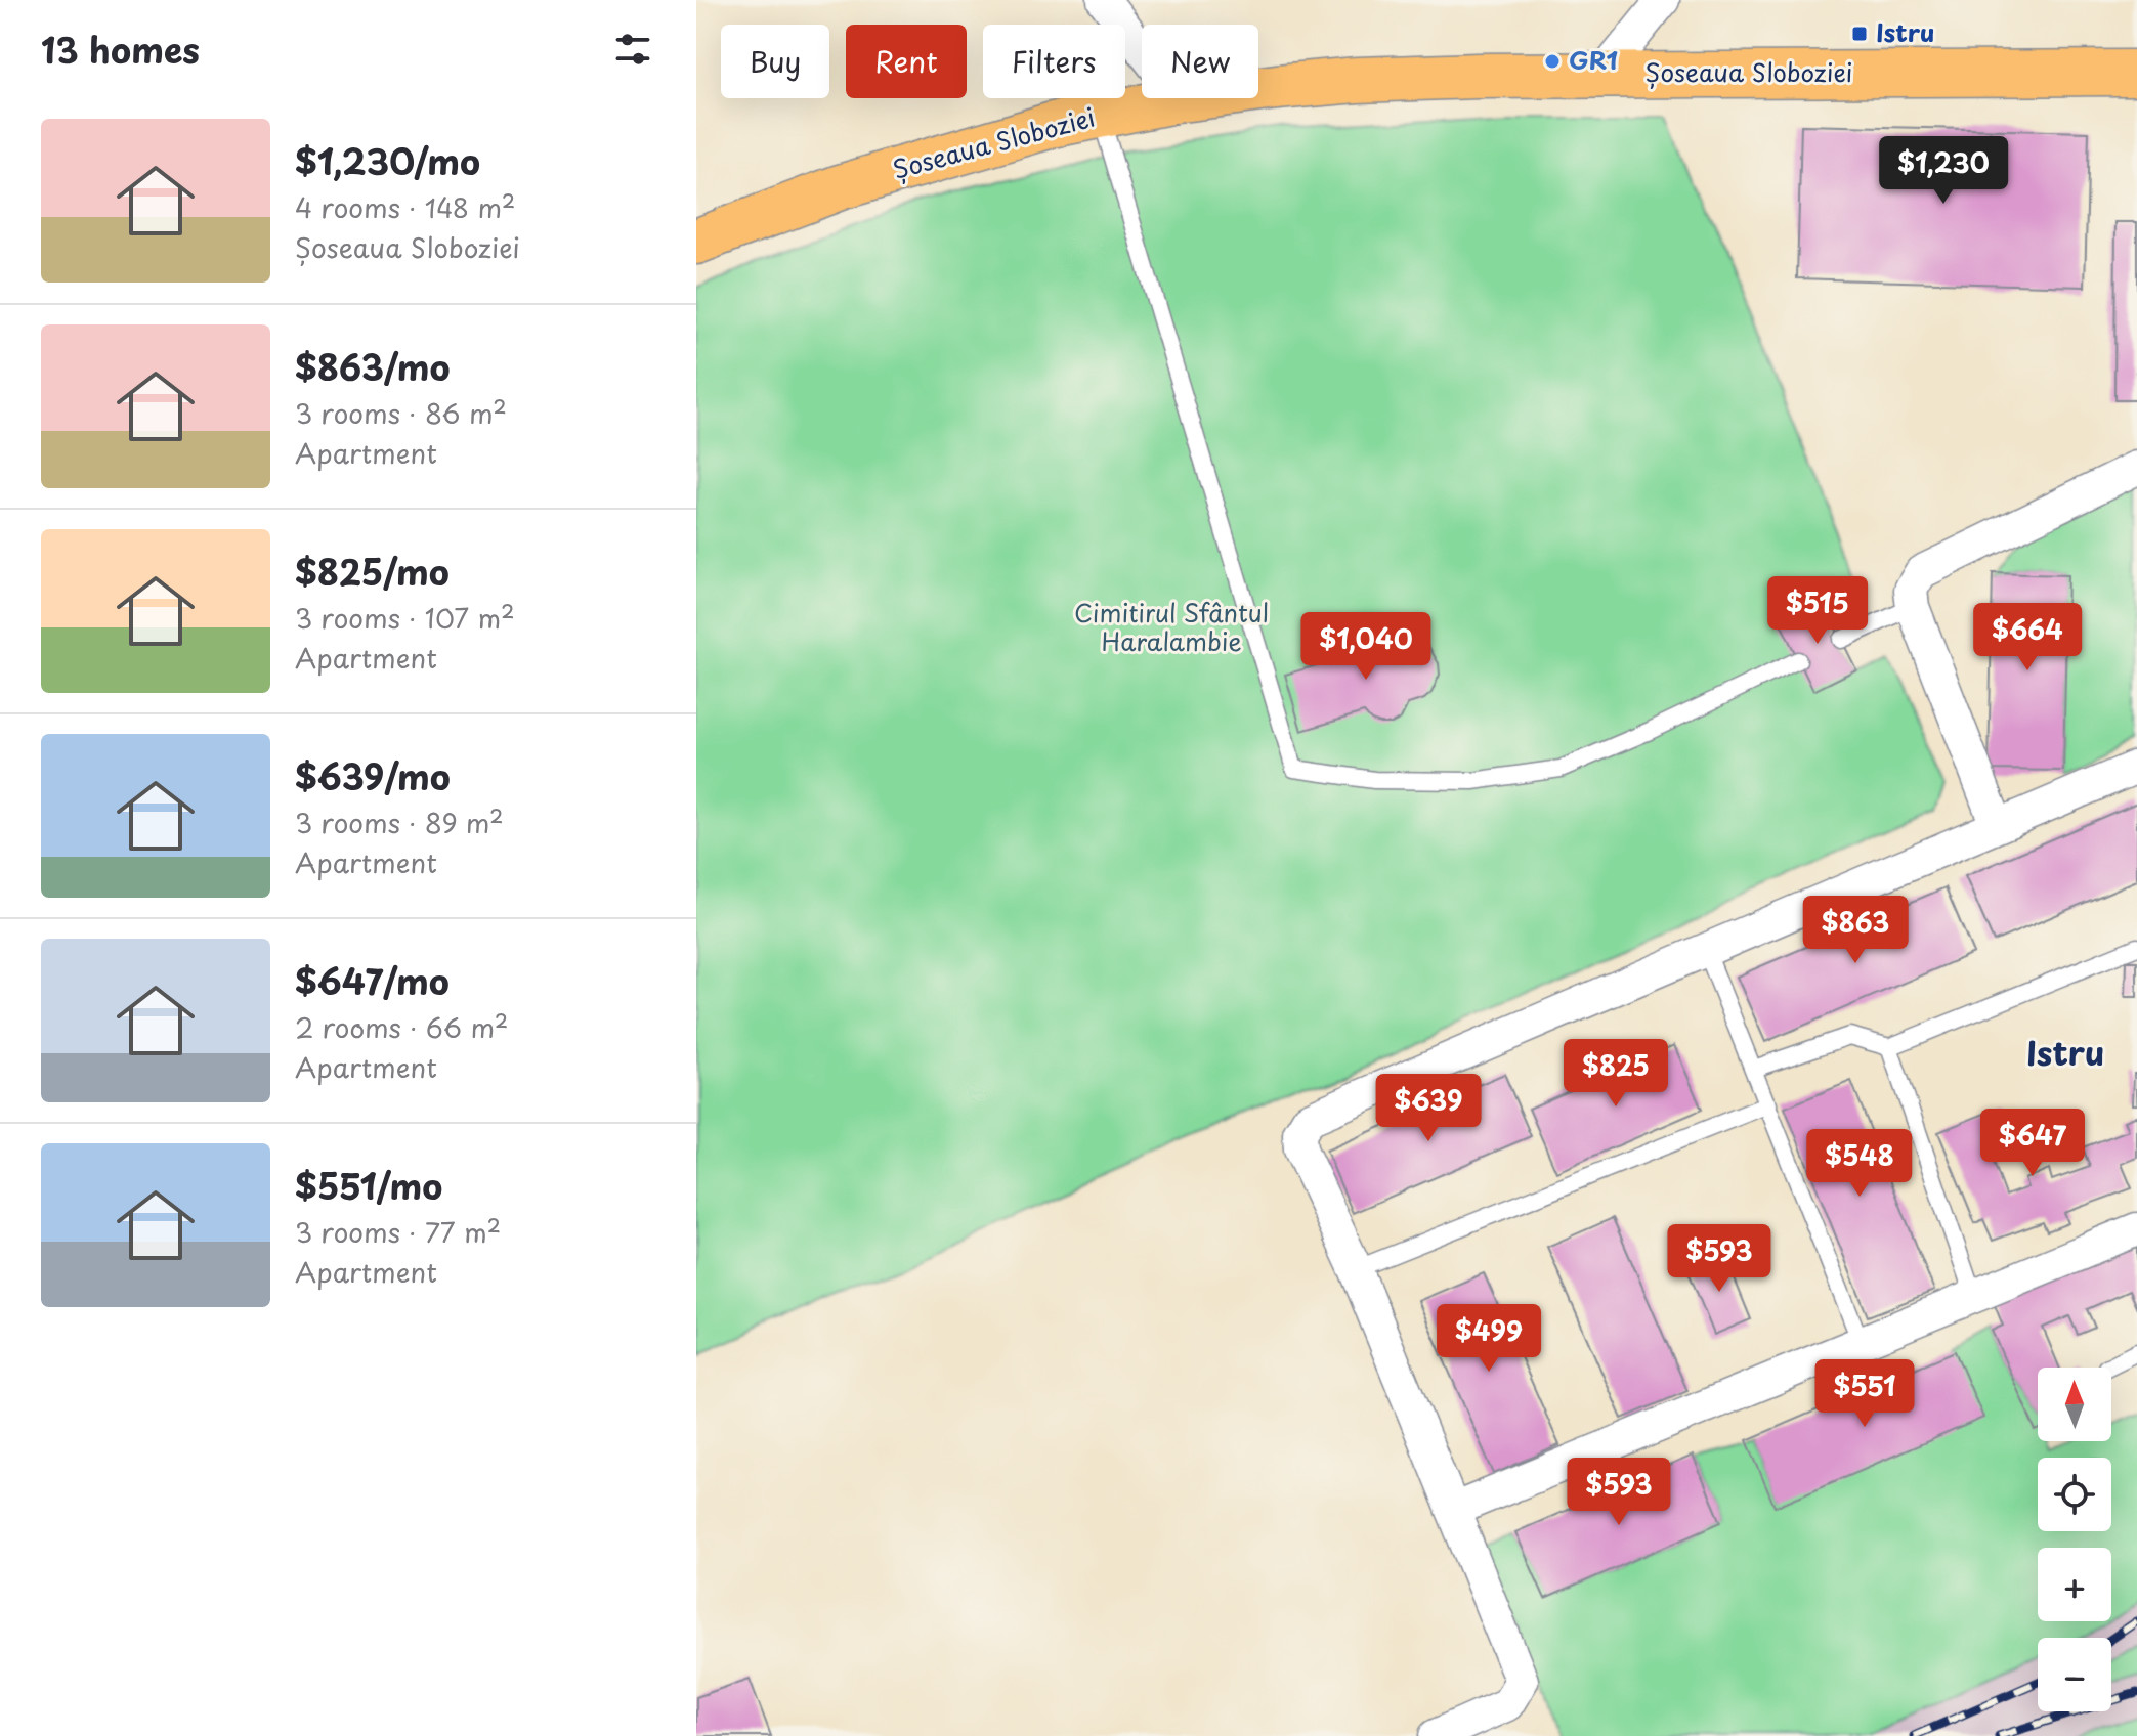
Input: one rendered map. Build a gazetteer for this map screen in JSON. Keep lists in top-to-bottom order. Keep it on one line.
{"streets":{"main road":["Șoseaua Sloboziei"]},"districts":["Istru"],"parks":["Cimitirul Sfântul Haralambie"],"places":{"transit":["Istru"],"other":["GR1"]},"north":"top","page":{"heading":"13 homes","chip":["Buy","Rent","Filters","New"],"list":[{"name":"$1,230/mo","note":"4 rooms · 148 m² · Șoseaua Sloboziei"},{"name":"$863/mo","note":"3 rooms · 86 m² · Apartment"},{"name":"$825/mo","note":"3 rooms · 107 m² · Apartment"},{"name":"$639/mo","note":"3 rooms · 89 m² · Apartment"},{"name":"$647/mo","note":"2 rooms · 66 m² · Apartment"},{"name":"$551/mo","note":"3 rooms · 77 m² · Apartment"}],"price":["$1,230","$515","$664","$1,040","$863","$825","$639","$647","$548","$593","$499","$551","$593"],"map_buttons":["+","−"]}}
